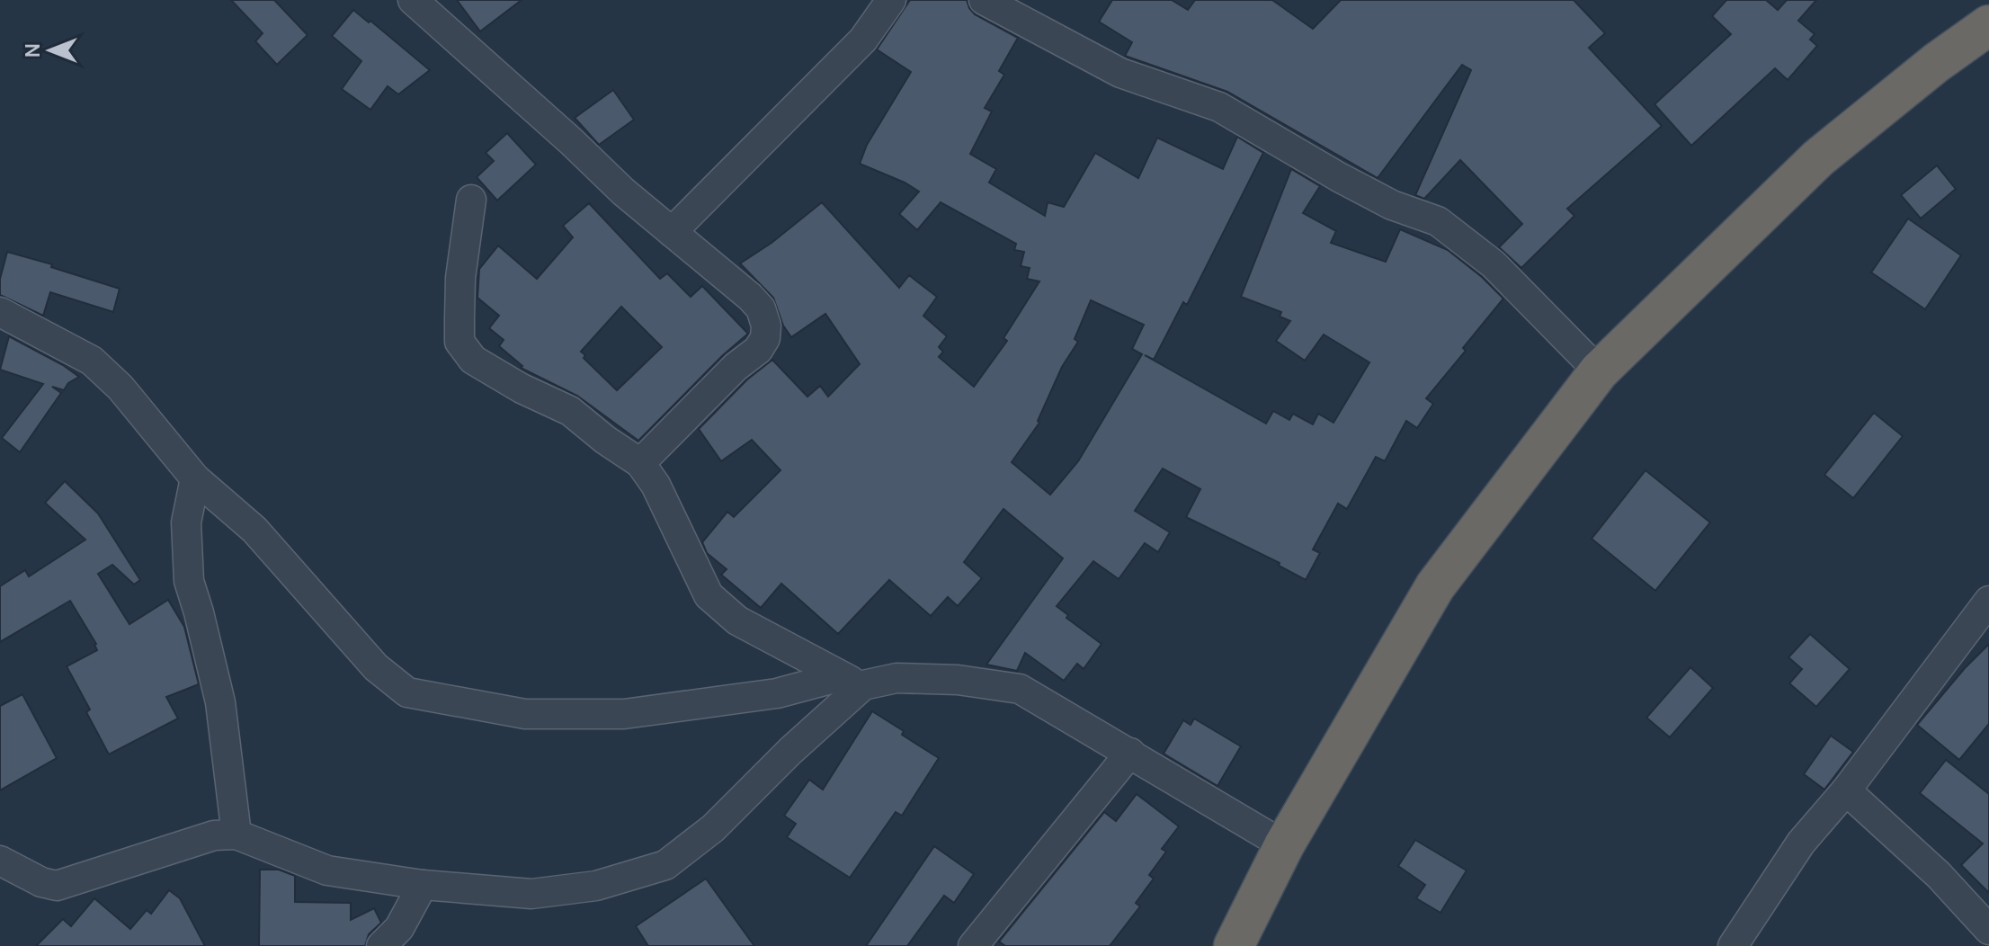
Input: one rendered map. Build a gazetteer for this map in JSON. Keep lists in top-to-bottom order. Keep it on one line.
{"north":"left"}
